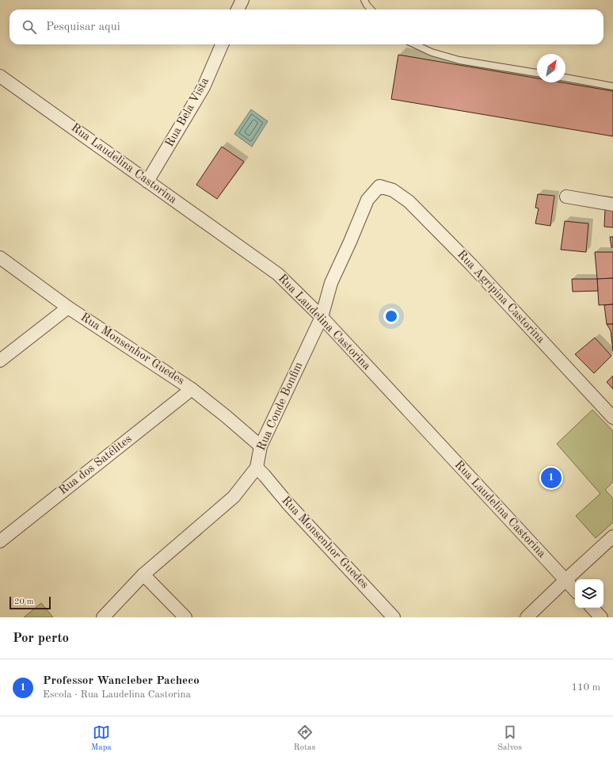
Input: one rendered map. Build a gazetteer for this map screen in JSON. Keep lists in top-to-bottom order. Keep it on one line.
{"streets":{"street":["Rua Bela Vista","Rua Laudelina Castorina","Rua Agripina Castorina","Rua Monsenhor Guedes","Rua Conde Bonfim","Rua dos Satélites"]},"crossings":[["Rua Bela Vista","Rua Laudelina Castorina"],["Rua Laudelina Castorina","Rua Conde Bonfim"],["Rua Agripina Castorina","Rua Conde Bonfim"],["Rua Monsenhor Guedes","Rua Conde Bonfim"],["Rua Monsenhor Guedes","Rua dos Satélites"]],"scale_bar":"20 m","north":"top right","page":{"search":"Pesquisar aqui","pins":"1","scale":"20 m","heading":"Por perto","list":[{"mark":"1","name":"Professor Wancleber Pacheco","note":"Escola · Rua Laudelina Castorina","value":"110 m"}],"nav":["Mapa","Rotas","Salvos"]}}
